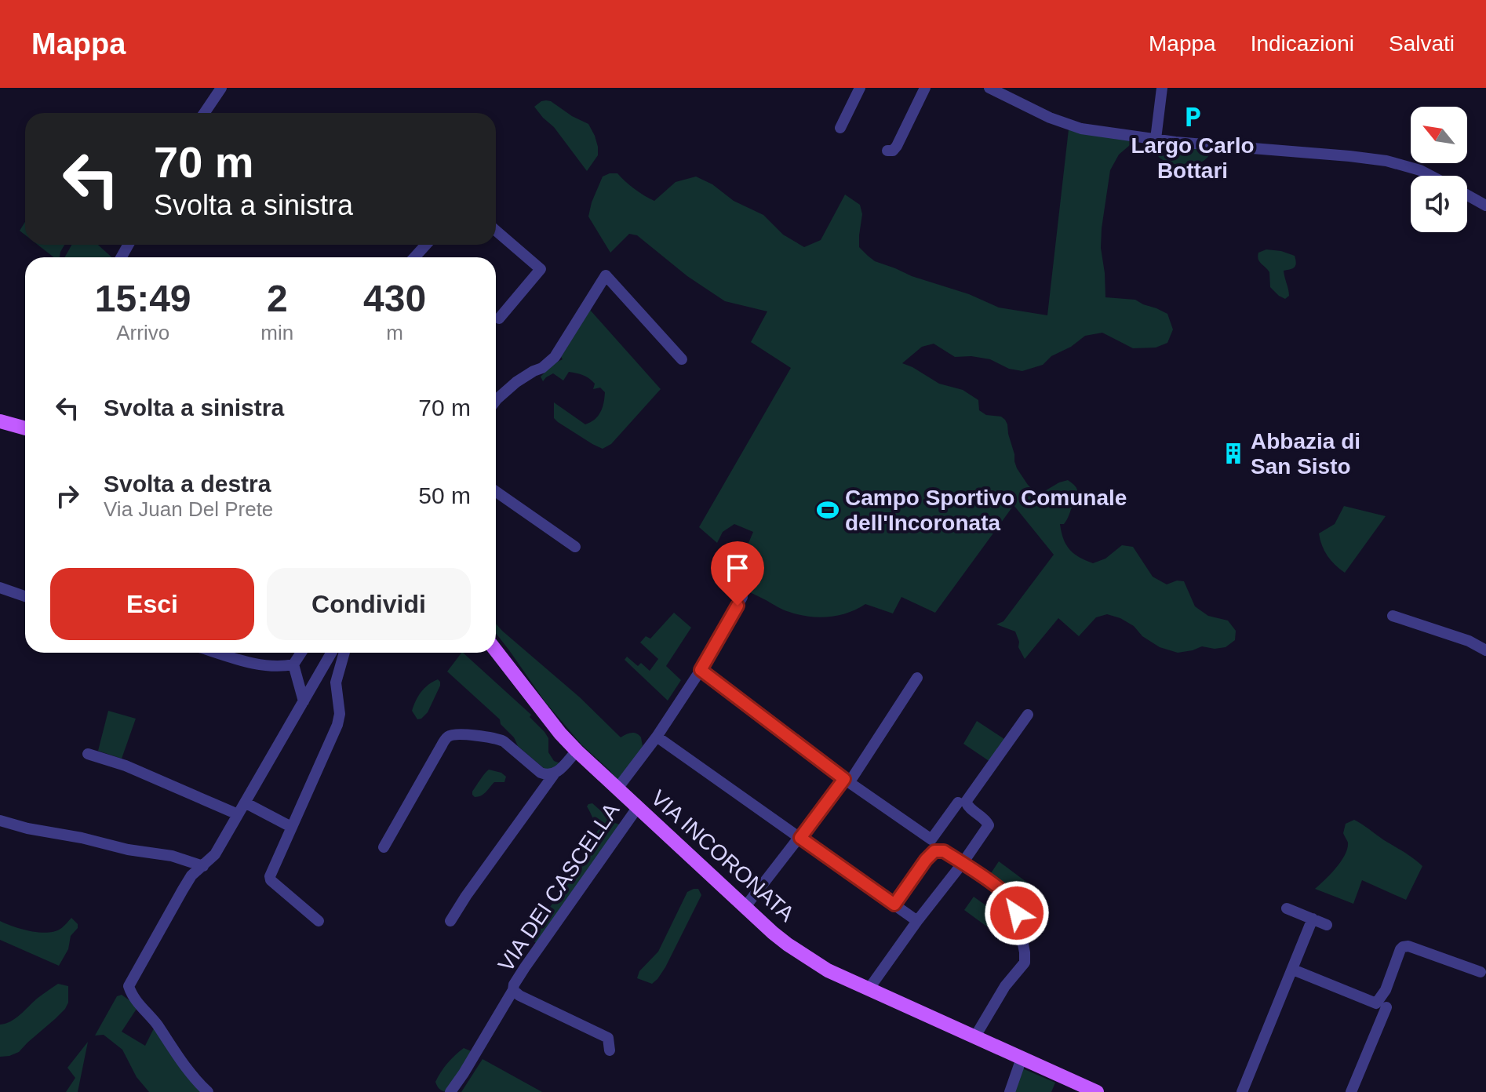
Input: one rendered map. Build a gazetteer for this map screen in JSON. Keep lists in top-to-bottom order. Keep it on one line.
{"streets":{"main road":["VIA INCORONATA"],"street":["VIA DEI CASCELLA"]},"crossings":[["VIA INCORONATA","VIA DEI CASCELLA"]],"places":{"parking":["Largo Carlo Bottari"],"building":["Abbazia di San Sisto"],"sports":["Campo Sportivo Comunale dell'Incoronata"]},"north":"top left","page":{"header":"Mappa","nav":["Mappa","Indicazioni","Salvati"],"turn":["70 m","Svolta a sinistra"],"eta":["15:49","Arrivo","2","min","430","m"],"list":[{"name":"Svolta a sinistra","value":"70 m"},{"name":"Svolta a destra","note":"Via Juan Del Prete","value":"50 m"}],"buttons":["Esci","Condividi"]}}
